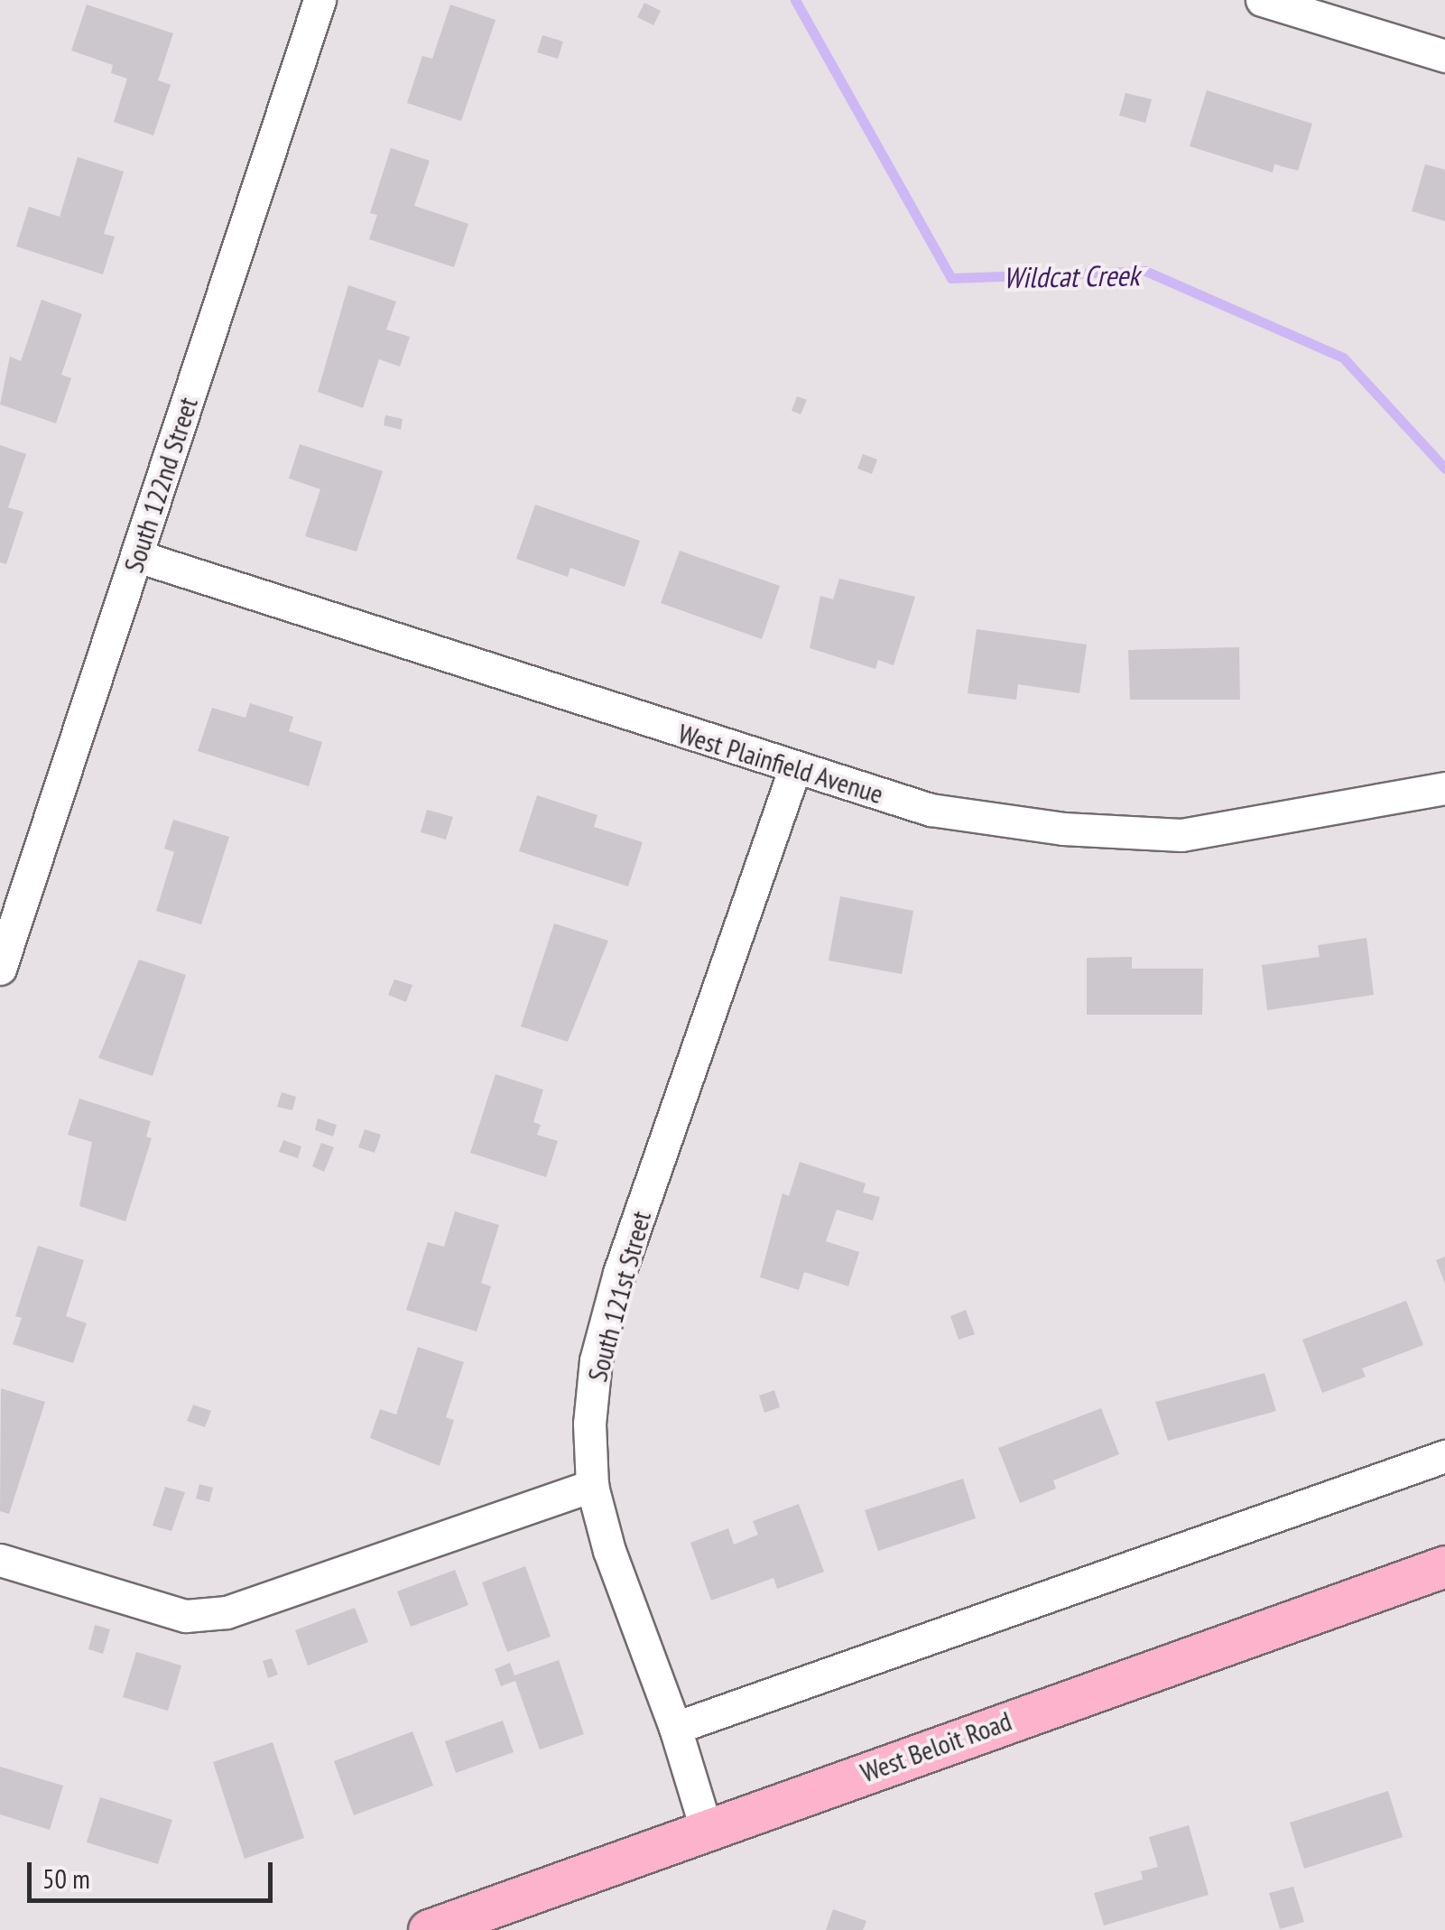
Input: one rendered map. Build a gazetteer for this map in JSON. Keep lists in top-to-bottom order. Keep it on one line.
{"streets":{"main road":["West Beloit Road"],"street":["South 122nd Street","West Plainfield Avenue","South 121st Street"]},"crossings":[["South 122nd Street","West Plainfield Avenue"],["West Plainfield Avenue","South 121st Street"],["South 121st Street","West Beloit Road"]],"water":["Wildcat Creek"],"scale_bar":"50 m"}
